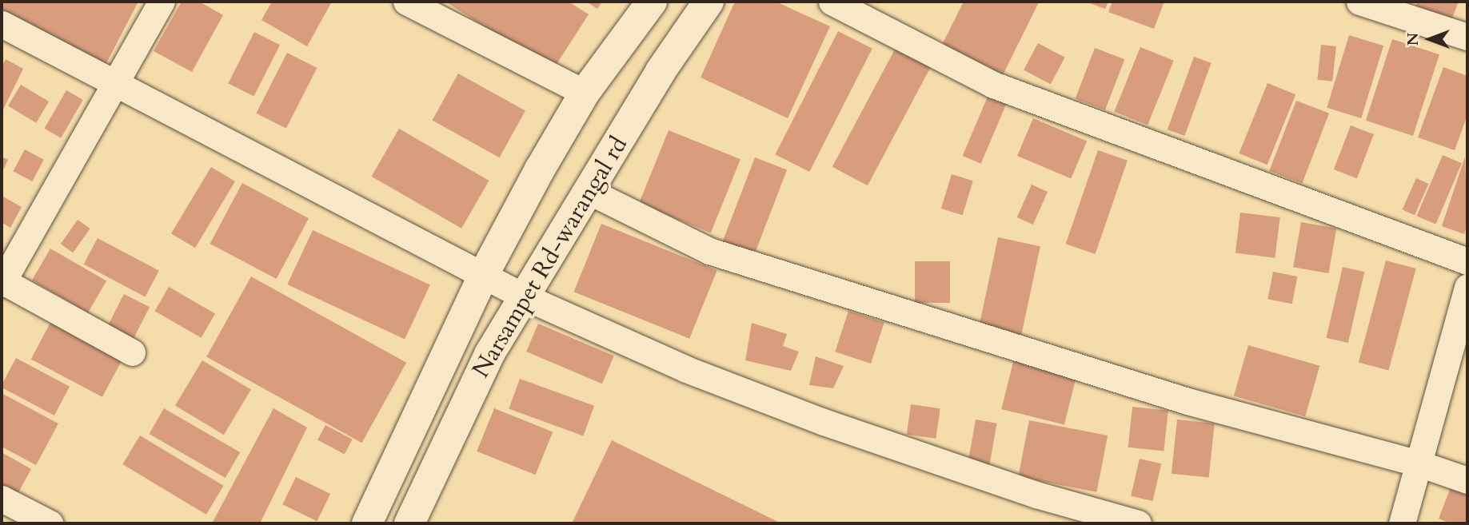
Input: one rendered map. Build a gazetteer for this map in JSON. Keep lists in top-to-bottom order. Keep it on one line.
{"streets":{"main road":["Narsampet Rd-warangal rd"]},"north":"left"}
